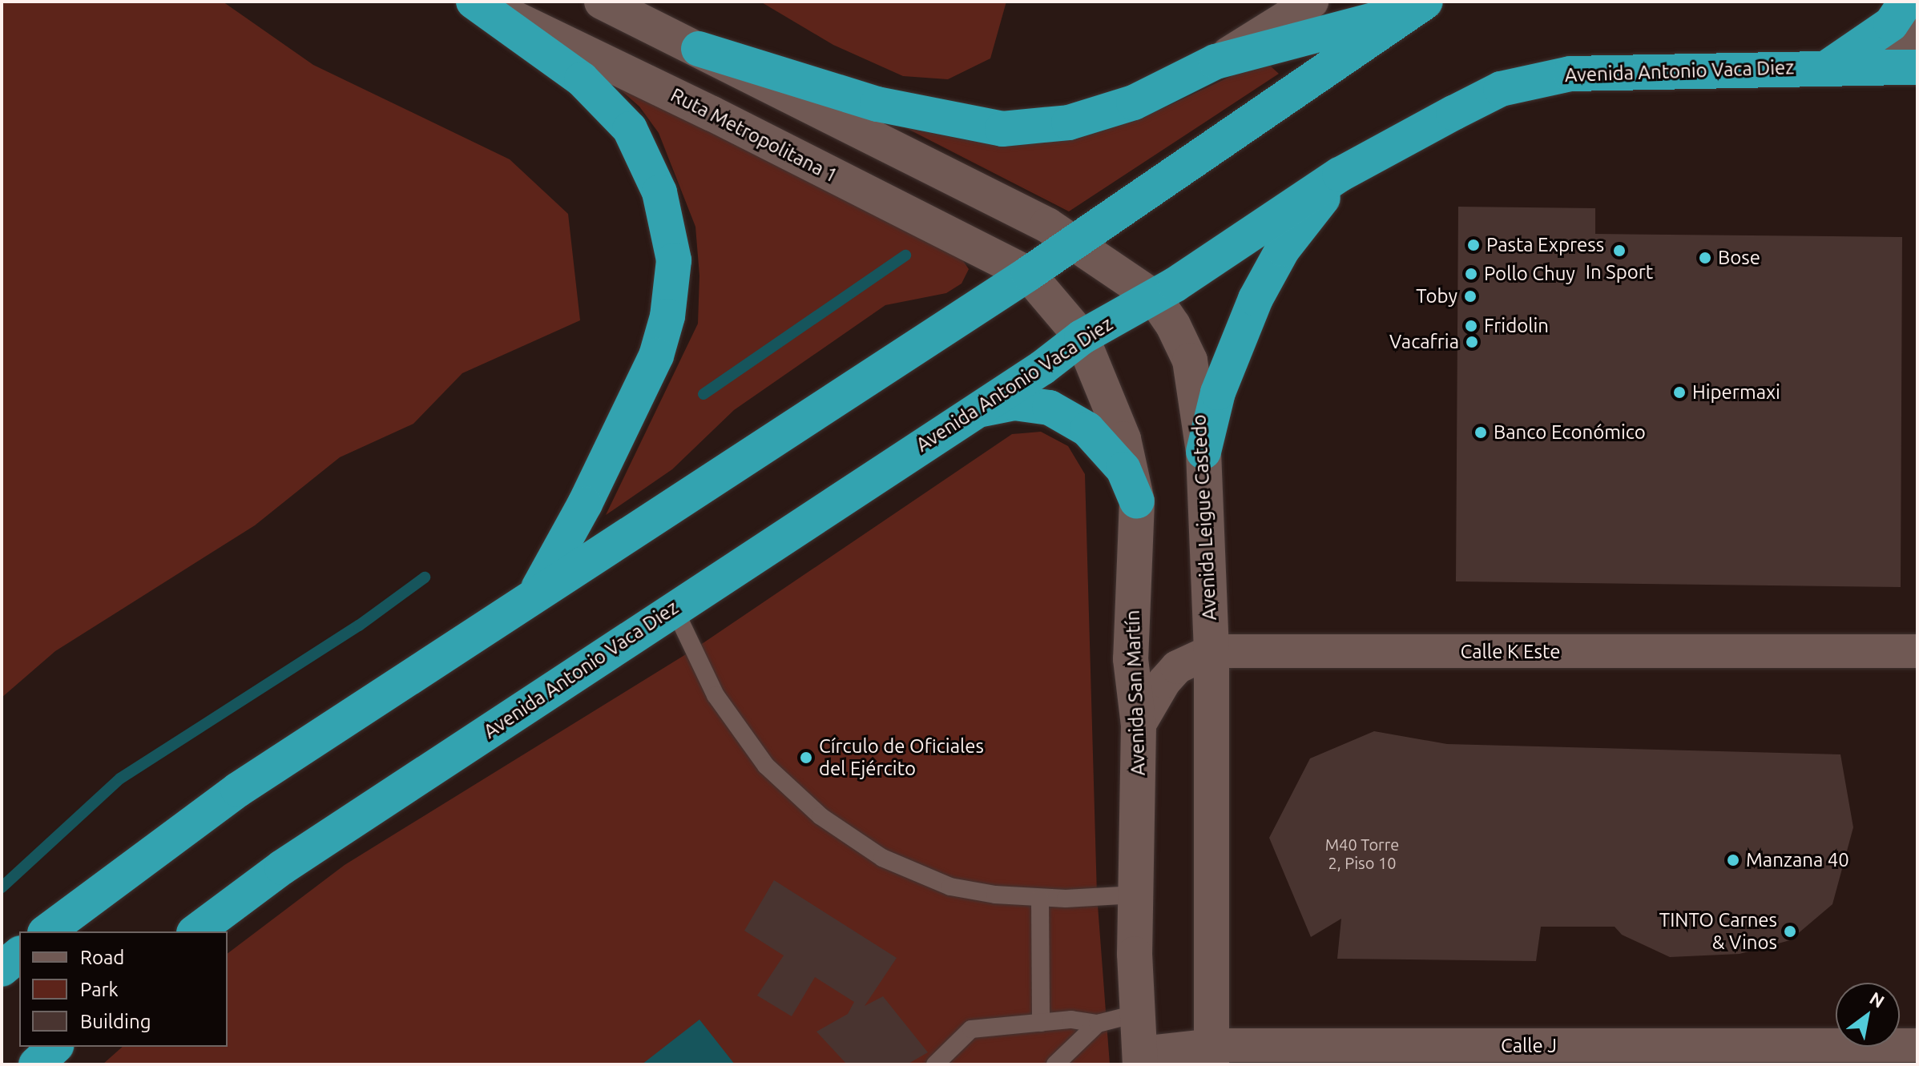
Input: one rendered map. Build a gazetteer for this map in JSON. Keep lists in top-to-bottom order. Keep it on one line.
{"streets":{"highway":["Avenida Antonio Vaca Diez"],"main road":["Ruta Metropolitana 1","Avenida Leigue Castedo","Avenida San Martín"],"street":["Calle K Este","Calle J"]},"crossings":[["Avenida Antonio Vaca Diez","Avenida Leigue Castedo"],["Avenida Antonio Vaca Diez","Avenida San Martín"],["Ruta Metropolitana 1","Avenida San Martín"],["Avenida Leigue Castedo","Calle K Este"],["Calle K Este","Avenida San Martín"],["Avenida San Martín","Calle J"]],"places":["Pasta Express","In Sport","Bose","Pollo Chuy","Toby","Fridolin","Vacafria","Hipermaxi","Banco Económico","Círculo de Oficiales del Ejército","Manzana 40","TINTO Carnes & Vinos"],"house_numbers":["M40 Torre 2, Piso 10"],"legend":["Road","Park","Building"],"north":"top right"}
